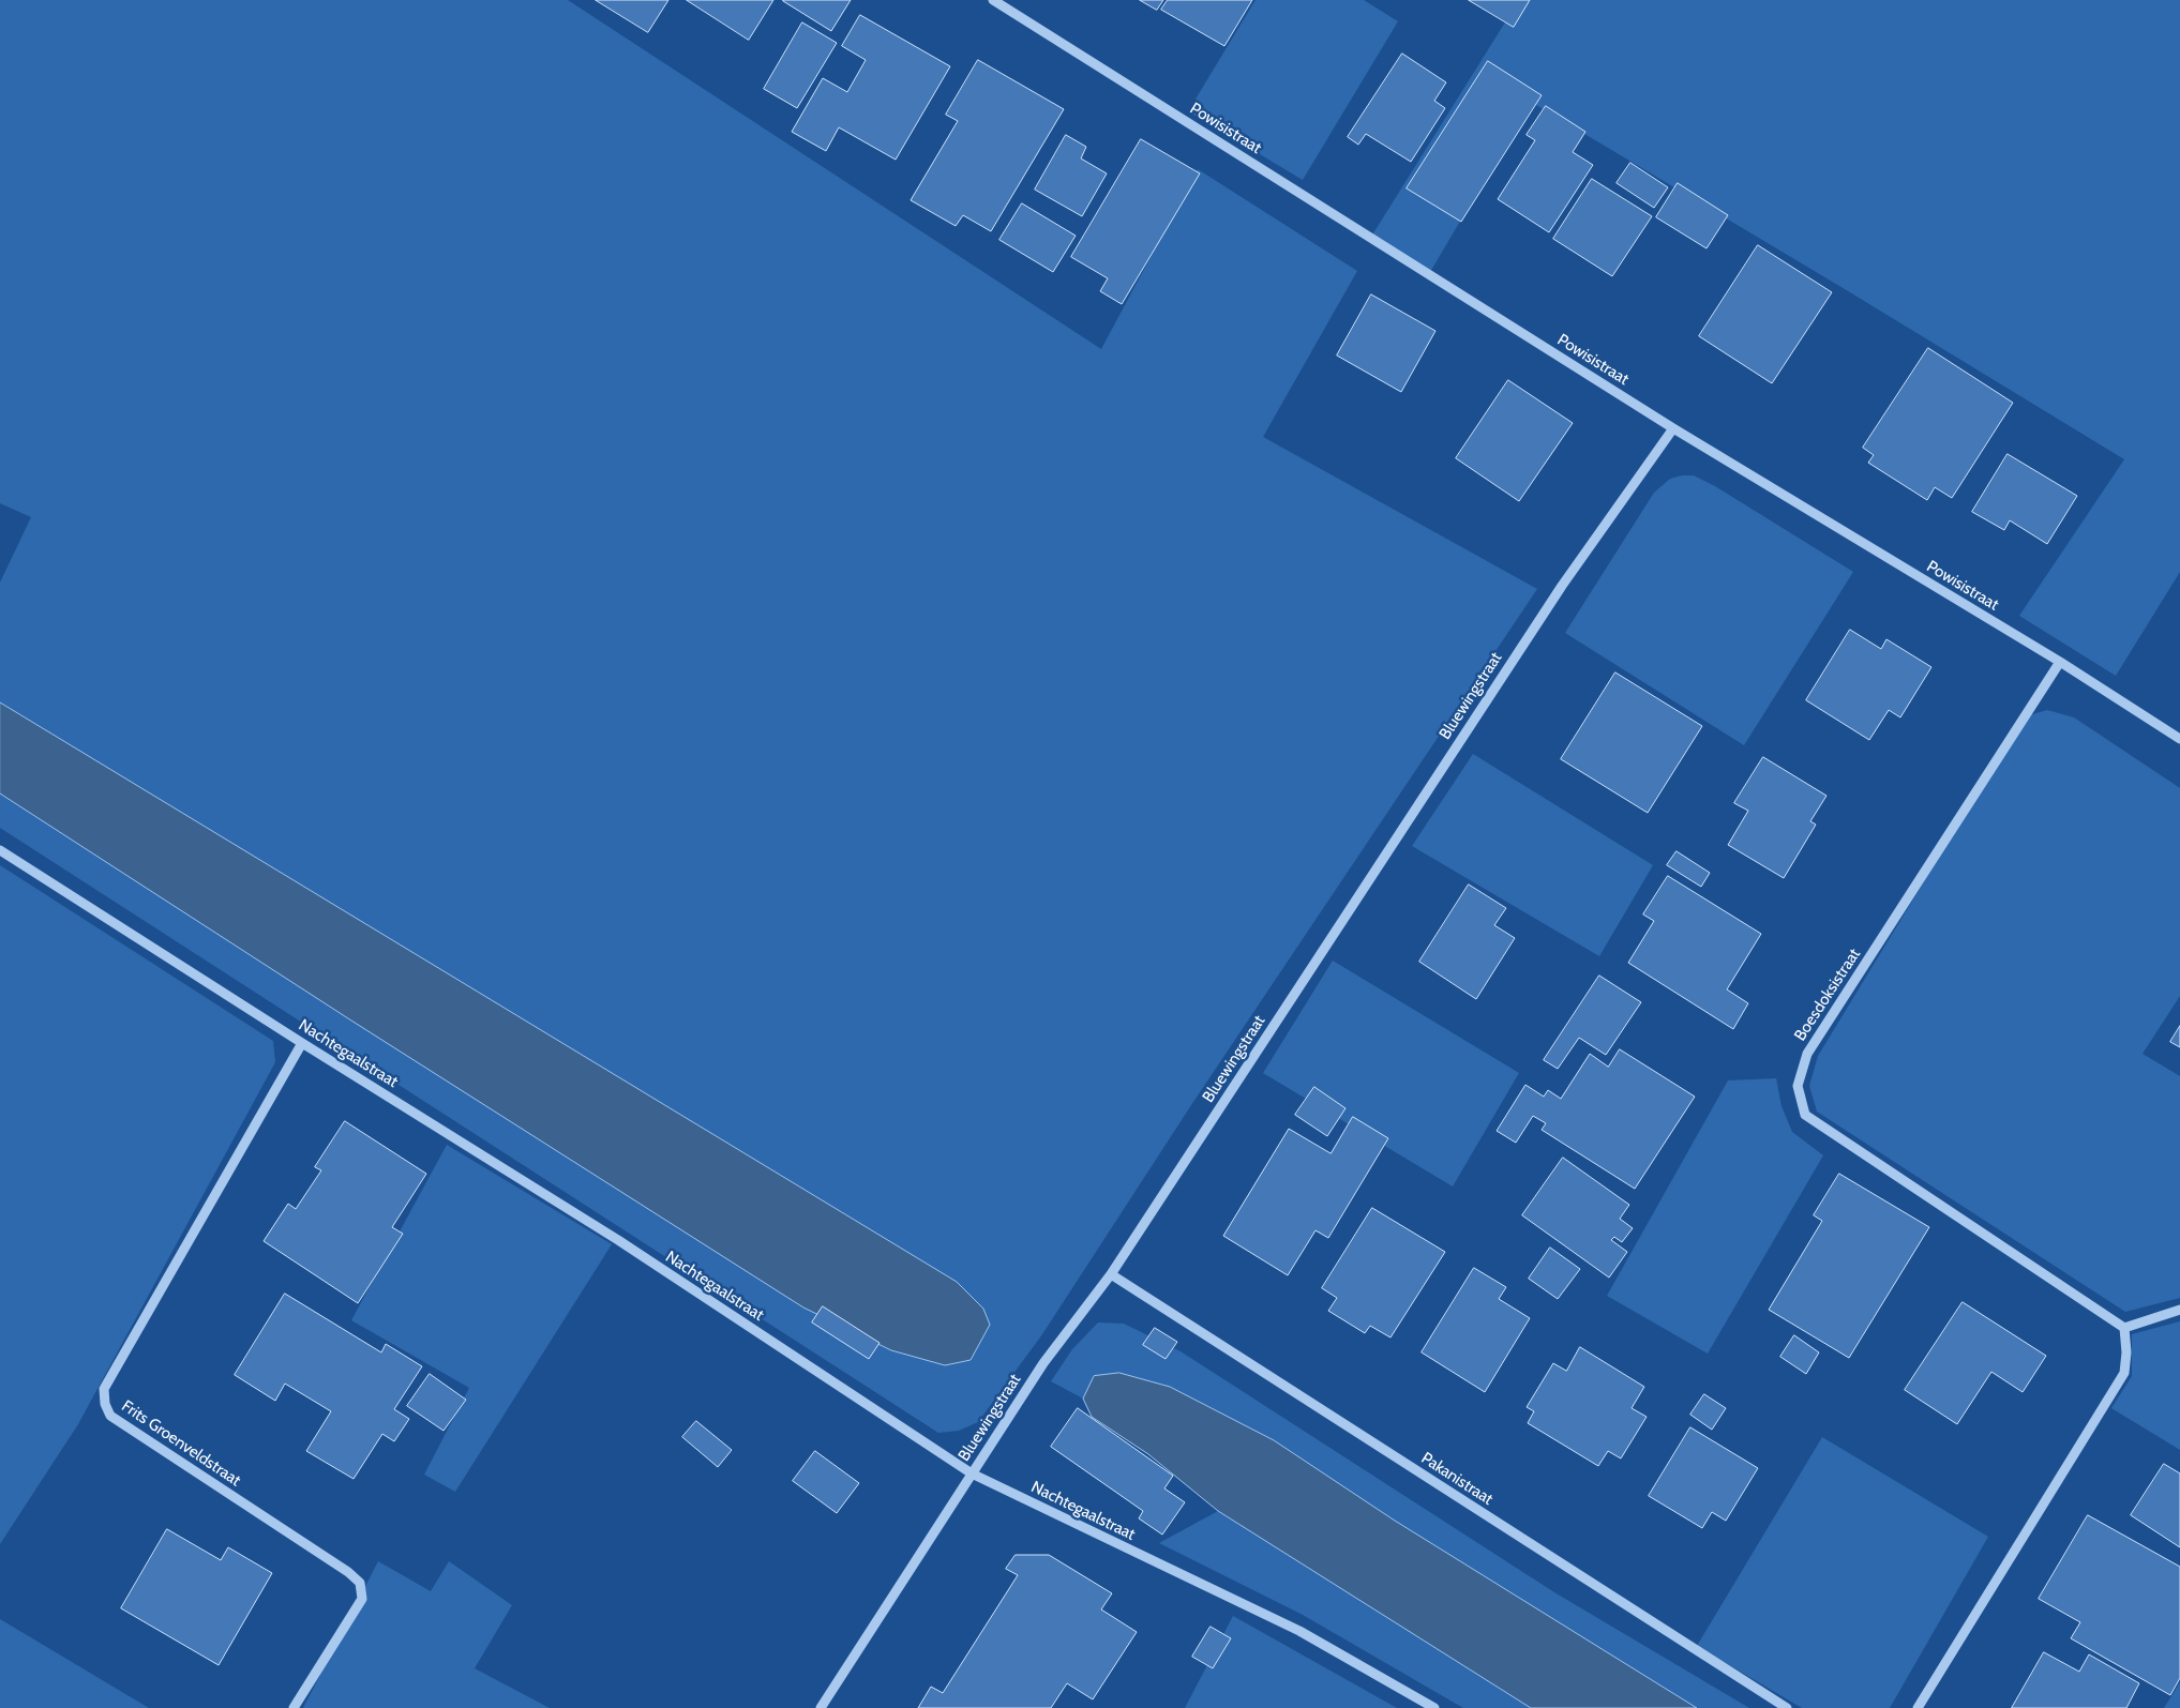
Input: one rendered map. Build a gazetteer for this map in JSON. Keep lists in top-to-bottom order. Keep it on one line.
{"streets":{"street":["Powisistraat","Bluewingstraat","Boesdoksistraat","Nachtegaalstraat","Frits Groenveldstraat","Pakanistraat"]},"crossings":[["Powisistraat","Bluewingstraat"],["Powisistraat","Boesdoksistraat"],["Bluewingstraat","Nachtegaalstraat"],["Bluewingstraat","Pakanistraat"],["Nachtegaalstraat","Frits Groenveldstraat"]]}
